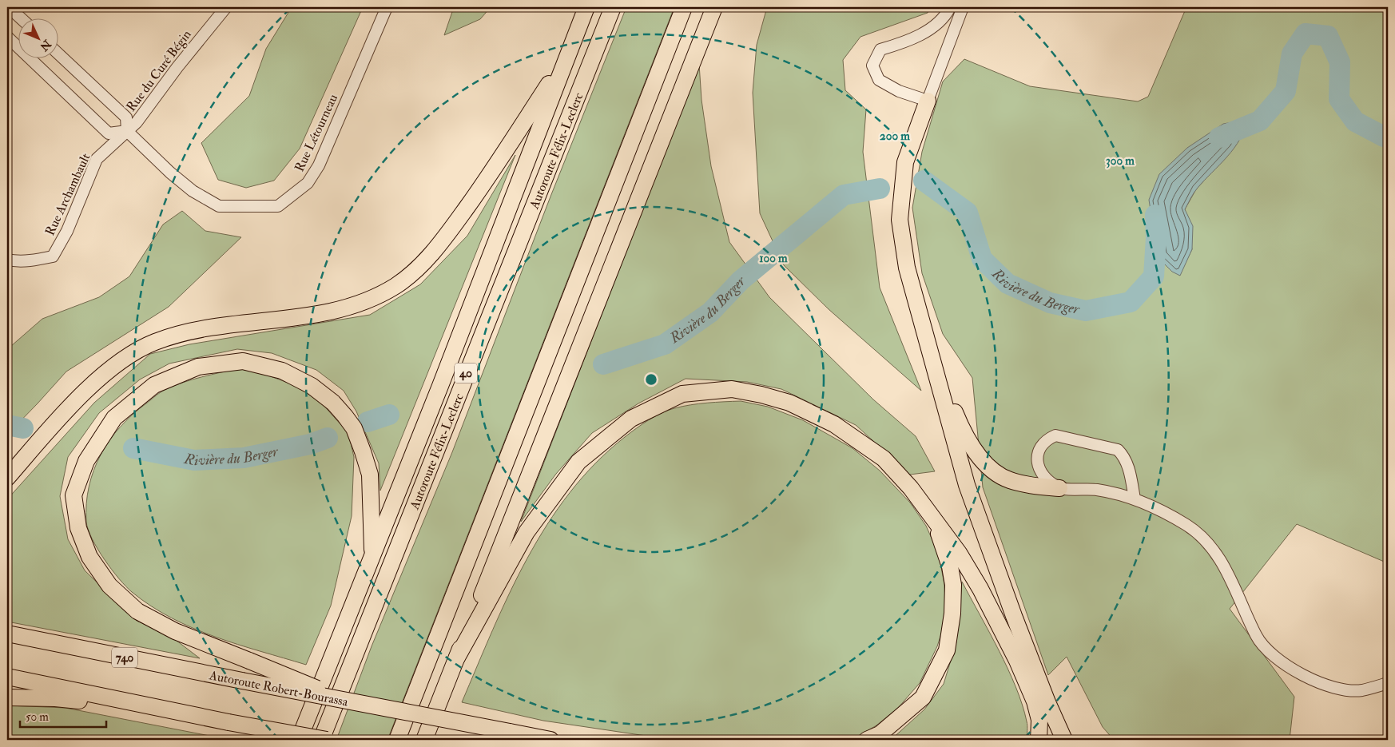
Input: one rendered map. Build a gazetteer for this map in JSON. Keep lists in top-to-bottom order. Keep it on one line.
{"streets":{"highway":["Autoroute Félix-Leclerc","40","740","Autoroute Robert-Bourassa"],"street":["Rue du Curé Bégin","Rue Létourneau","Rue Archambault"]},"crossings":[["Rue du Curé Bégin","Rue Létourneau"],["Rue du Curé Bégin","Rue Archambault"],["Rue Létourneau","Rue Archambault"]],"water":["Rivière du Berger"],"scale_bar":"50 m","north":"bottom right","rings":["200 m","300 m","100 m"]}
